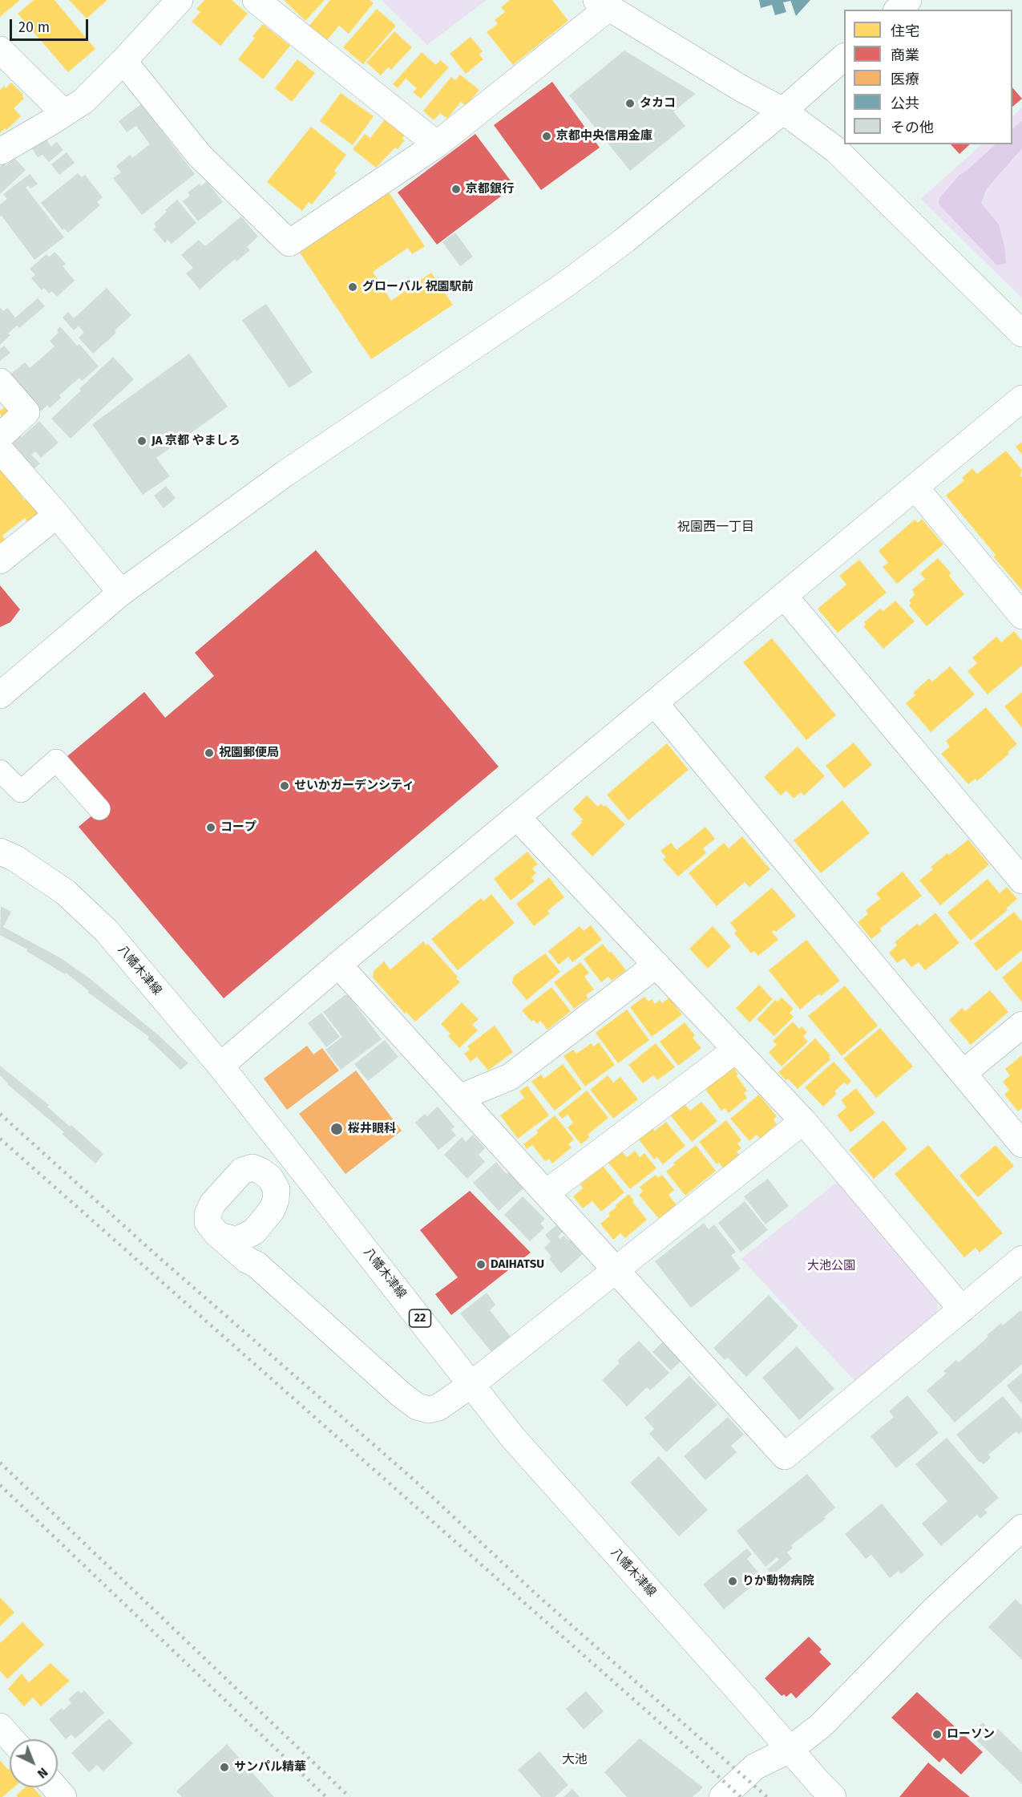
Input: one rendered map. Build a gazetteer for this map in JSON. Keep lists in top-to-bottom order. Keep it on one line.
{"streets":{"street":["八幡木津線","22"]},"districts":["祝園西一丁目","大池"],"parks":["大池公園"],"places":["タカコ","京都中央信用金庫","京都銀行","グローバル 祝園駅前","JA 京都 やましろ","祝園郵便局","せいかガーデンシティ","コープ","桜井眼科","DAIHATSU","りか動物病院","ローソン","サンパル精華"],"legend":["住宅","商業","医療","公共","その他"],"scale_bar":"20 m","north":"bottom right"}
